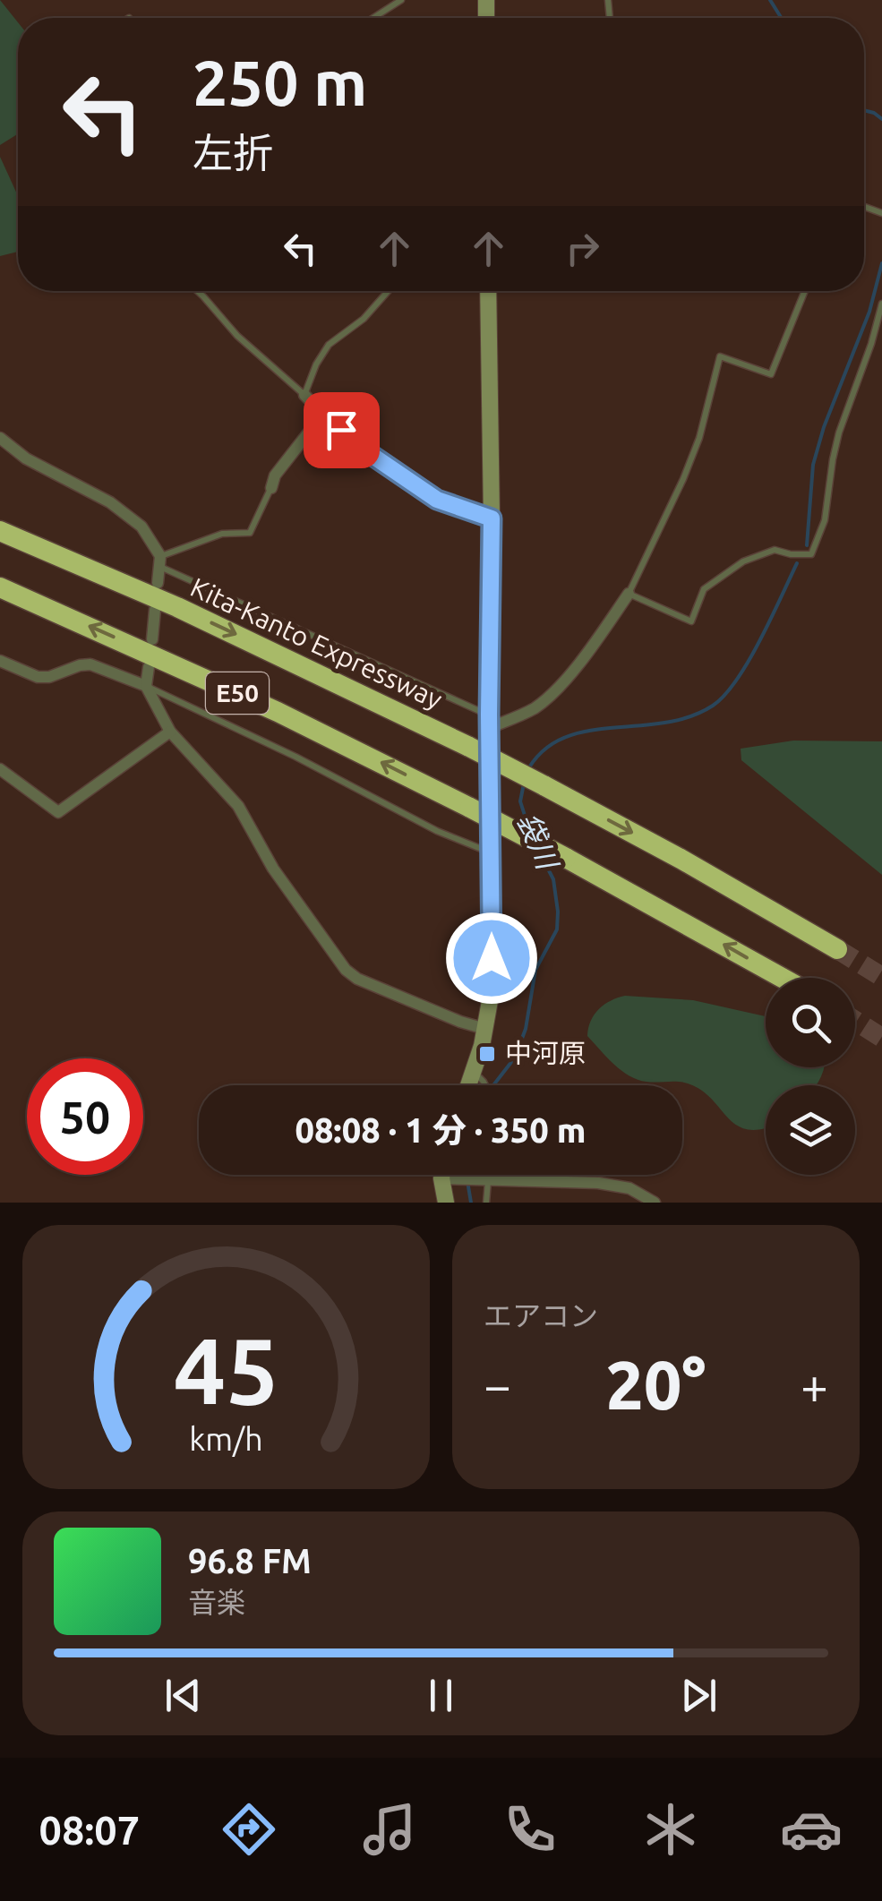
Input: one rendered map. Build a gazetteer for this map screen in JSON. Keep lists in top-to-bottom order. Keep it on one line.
{"streets":{"highway":["Kita-Kanto Expressway","E50"]},"water":["袋川"],"places":{"transit":["中河原"]},"page":{"turn":["250 m","左折"],"limit":"50","trip":"08:08 · 1 分 · 350 m","tile":"エアコン","heat":["−","20°","+"],"song":["96.8 FM","音楽"],"tabs":"08:07","gauge":["45","km/h"]}}
